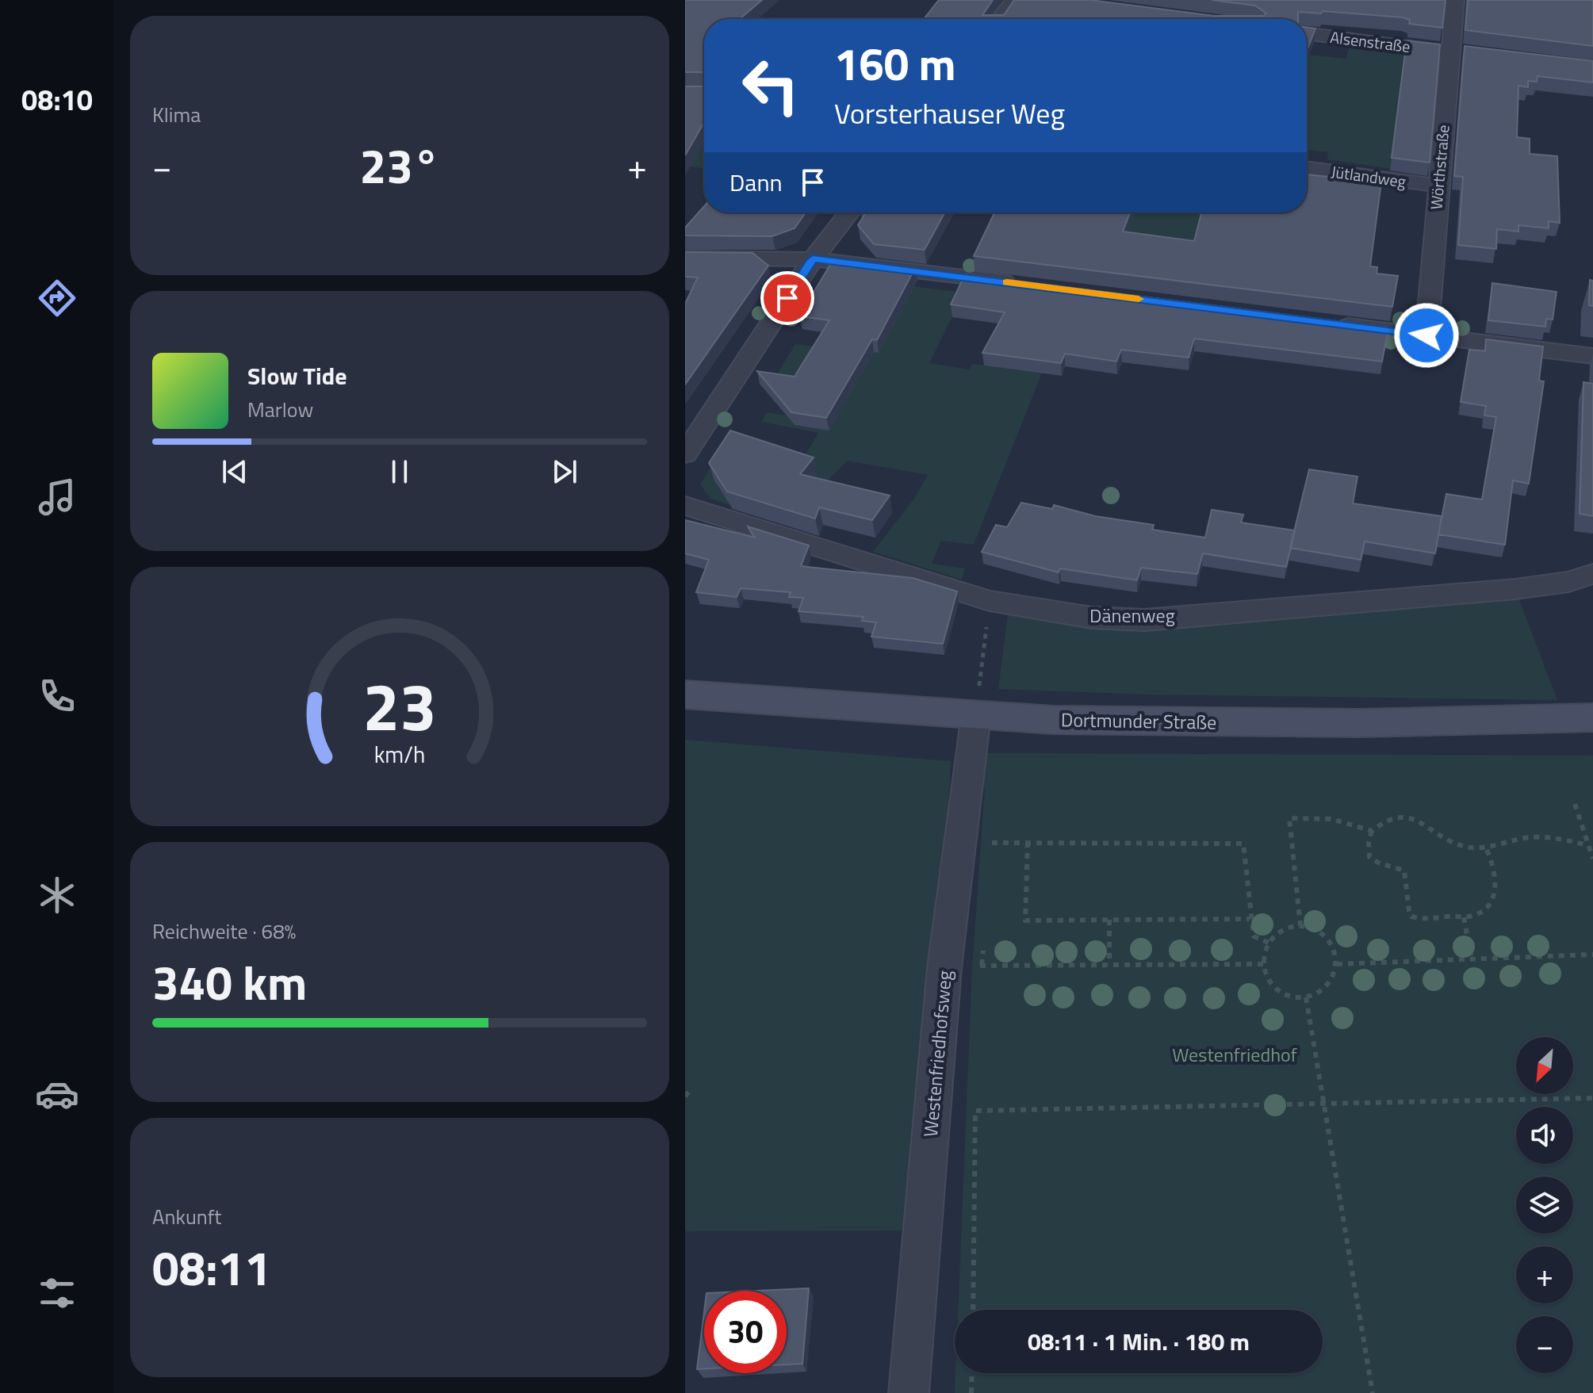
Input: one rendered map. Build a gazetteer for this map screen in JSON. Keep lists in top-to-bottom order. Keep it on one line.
{"streets":{"main road":["Dortmunder Straße"],"street":["Alsenstraße","Wörthstraße","Jütlandweg","Dänenweg","Westenfriedhofsweg"]},"crossings":[["Alsenstraße","Wörthstraße"],["Wörthstraße","Jütlandweg"],["Dortmunder Straße","Westenfriedhofsweg"]],"parks":["Westenfriedhof"],"north":"bottom left","page":{"tabs":"08:10","tile":["Klima",["Reichweite · 68%","340 km"],["Ankunft","08:11"]],"turn":["160 m","Vorsterhauser Weg"],"heat":["−","23°","+"],"then":"Dann","song":["Slow Tide","Marlow"],"map_buttons":["+","−"],"limit":"30","trip":"08:11 · 1 Min. · 180 m","gauge":["23","km/h"]}}
